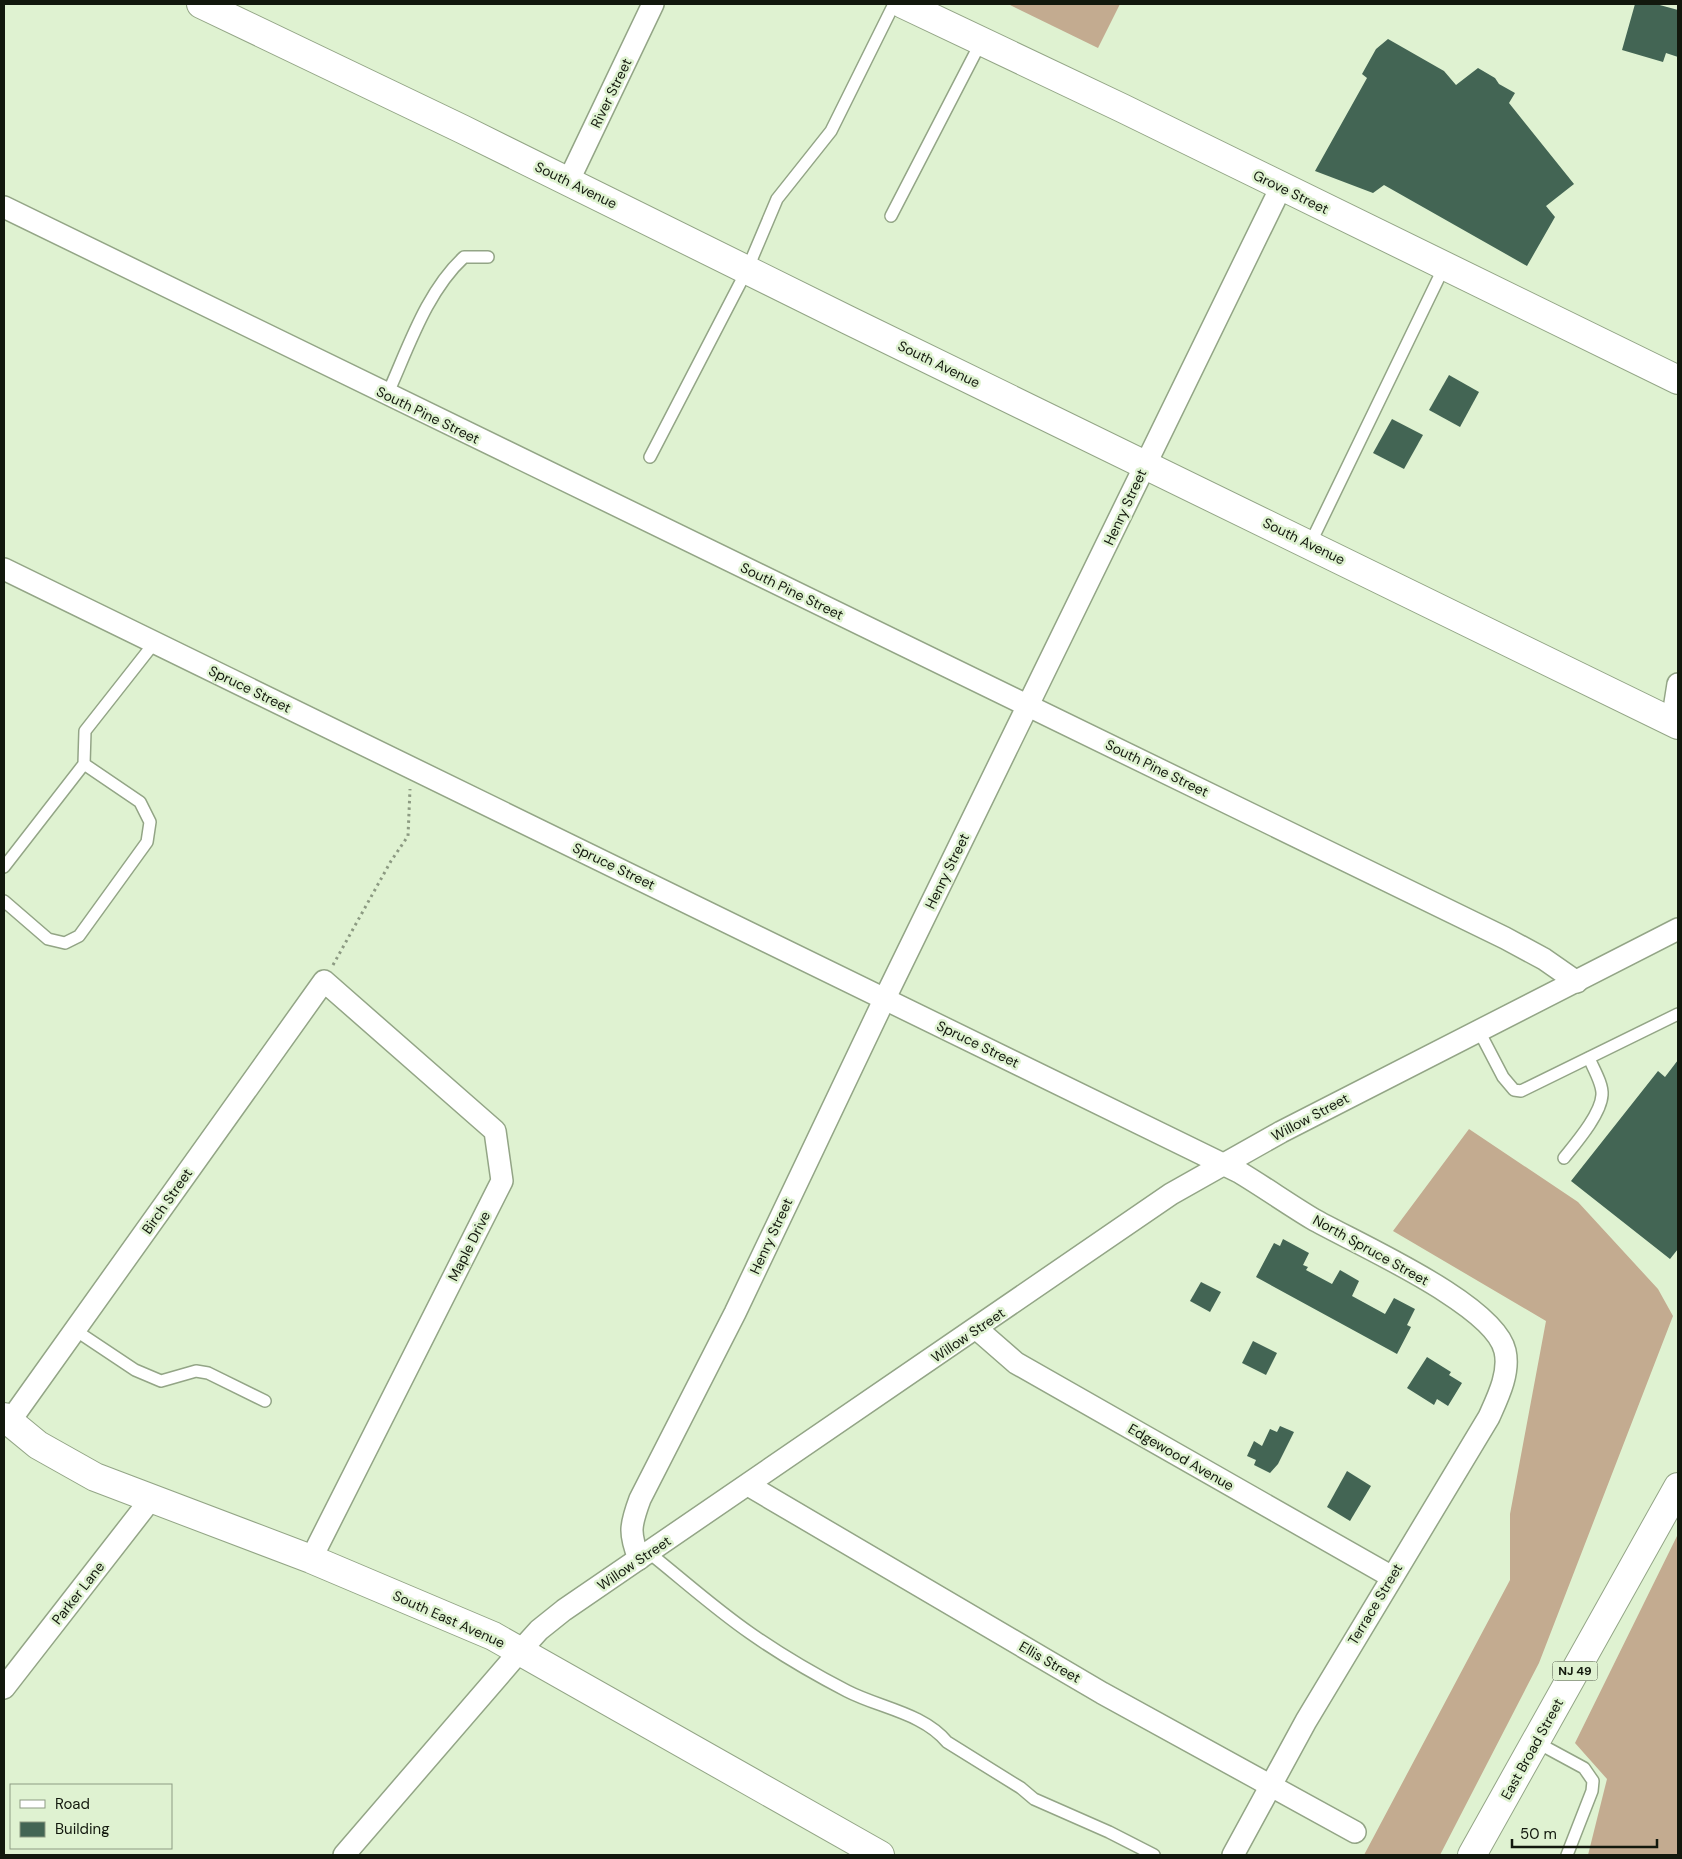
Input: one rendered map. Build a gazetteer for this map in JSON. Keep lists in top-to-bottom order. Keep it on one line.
{"streets":{"main road":["South Avenue","Grove Street","South East Avenue","NJ 49","East Broad Street"],"street":["River Street","South Pine Street","Henry Street","Spruce Street","Willow Street","Birch Street","Maple Drive","North Spruce Street","Edgewood Avenue","Parker Lane","Terrace Street","Ellis Street"]},"crossings":[["River Street","South Avenue"],["South Avenue","Henry Street"],["Grove Street","Henry Street"],["South Pine Street","Henry Street"],["South Pine Street","Willow Street"],["Henry Street","Spruce Street"],["Henry Street","Willow Street"],["Spruce Street","Willow Street"],["Spruce Street","North Spruce Street"],["Willow Street","North Spruce Street"],["Willow Street","Edgewood Avenue"],["Willow Street","South East Avenue"],["Willow Street","Ellis Street"],["Birch Street","Maple Drive"],["Birch Street","South East Avenue"],["Maple Drive","South East Avenue"],["North Spruce Street","Terrace Street"],["Edgewood Avenue","Terrace Street"],["Parker Lane","South East Avenue"],["Terrace Street","Ellis Street"]],"legend":["Road","Building"],"scale_bar":"50 m"}
